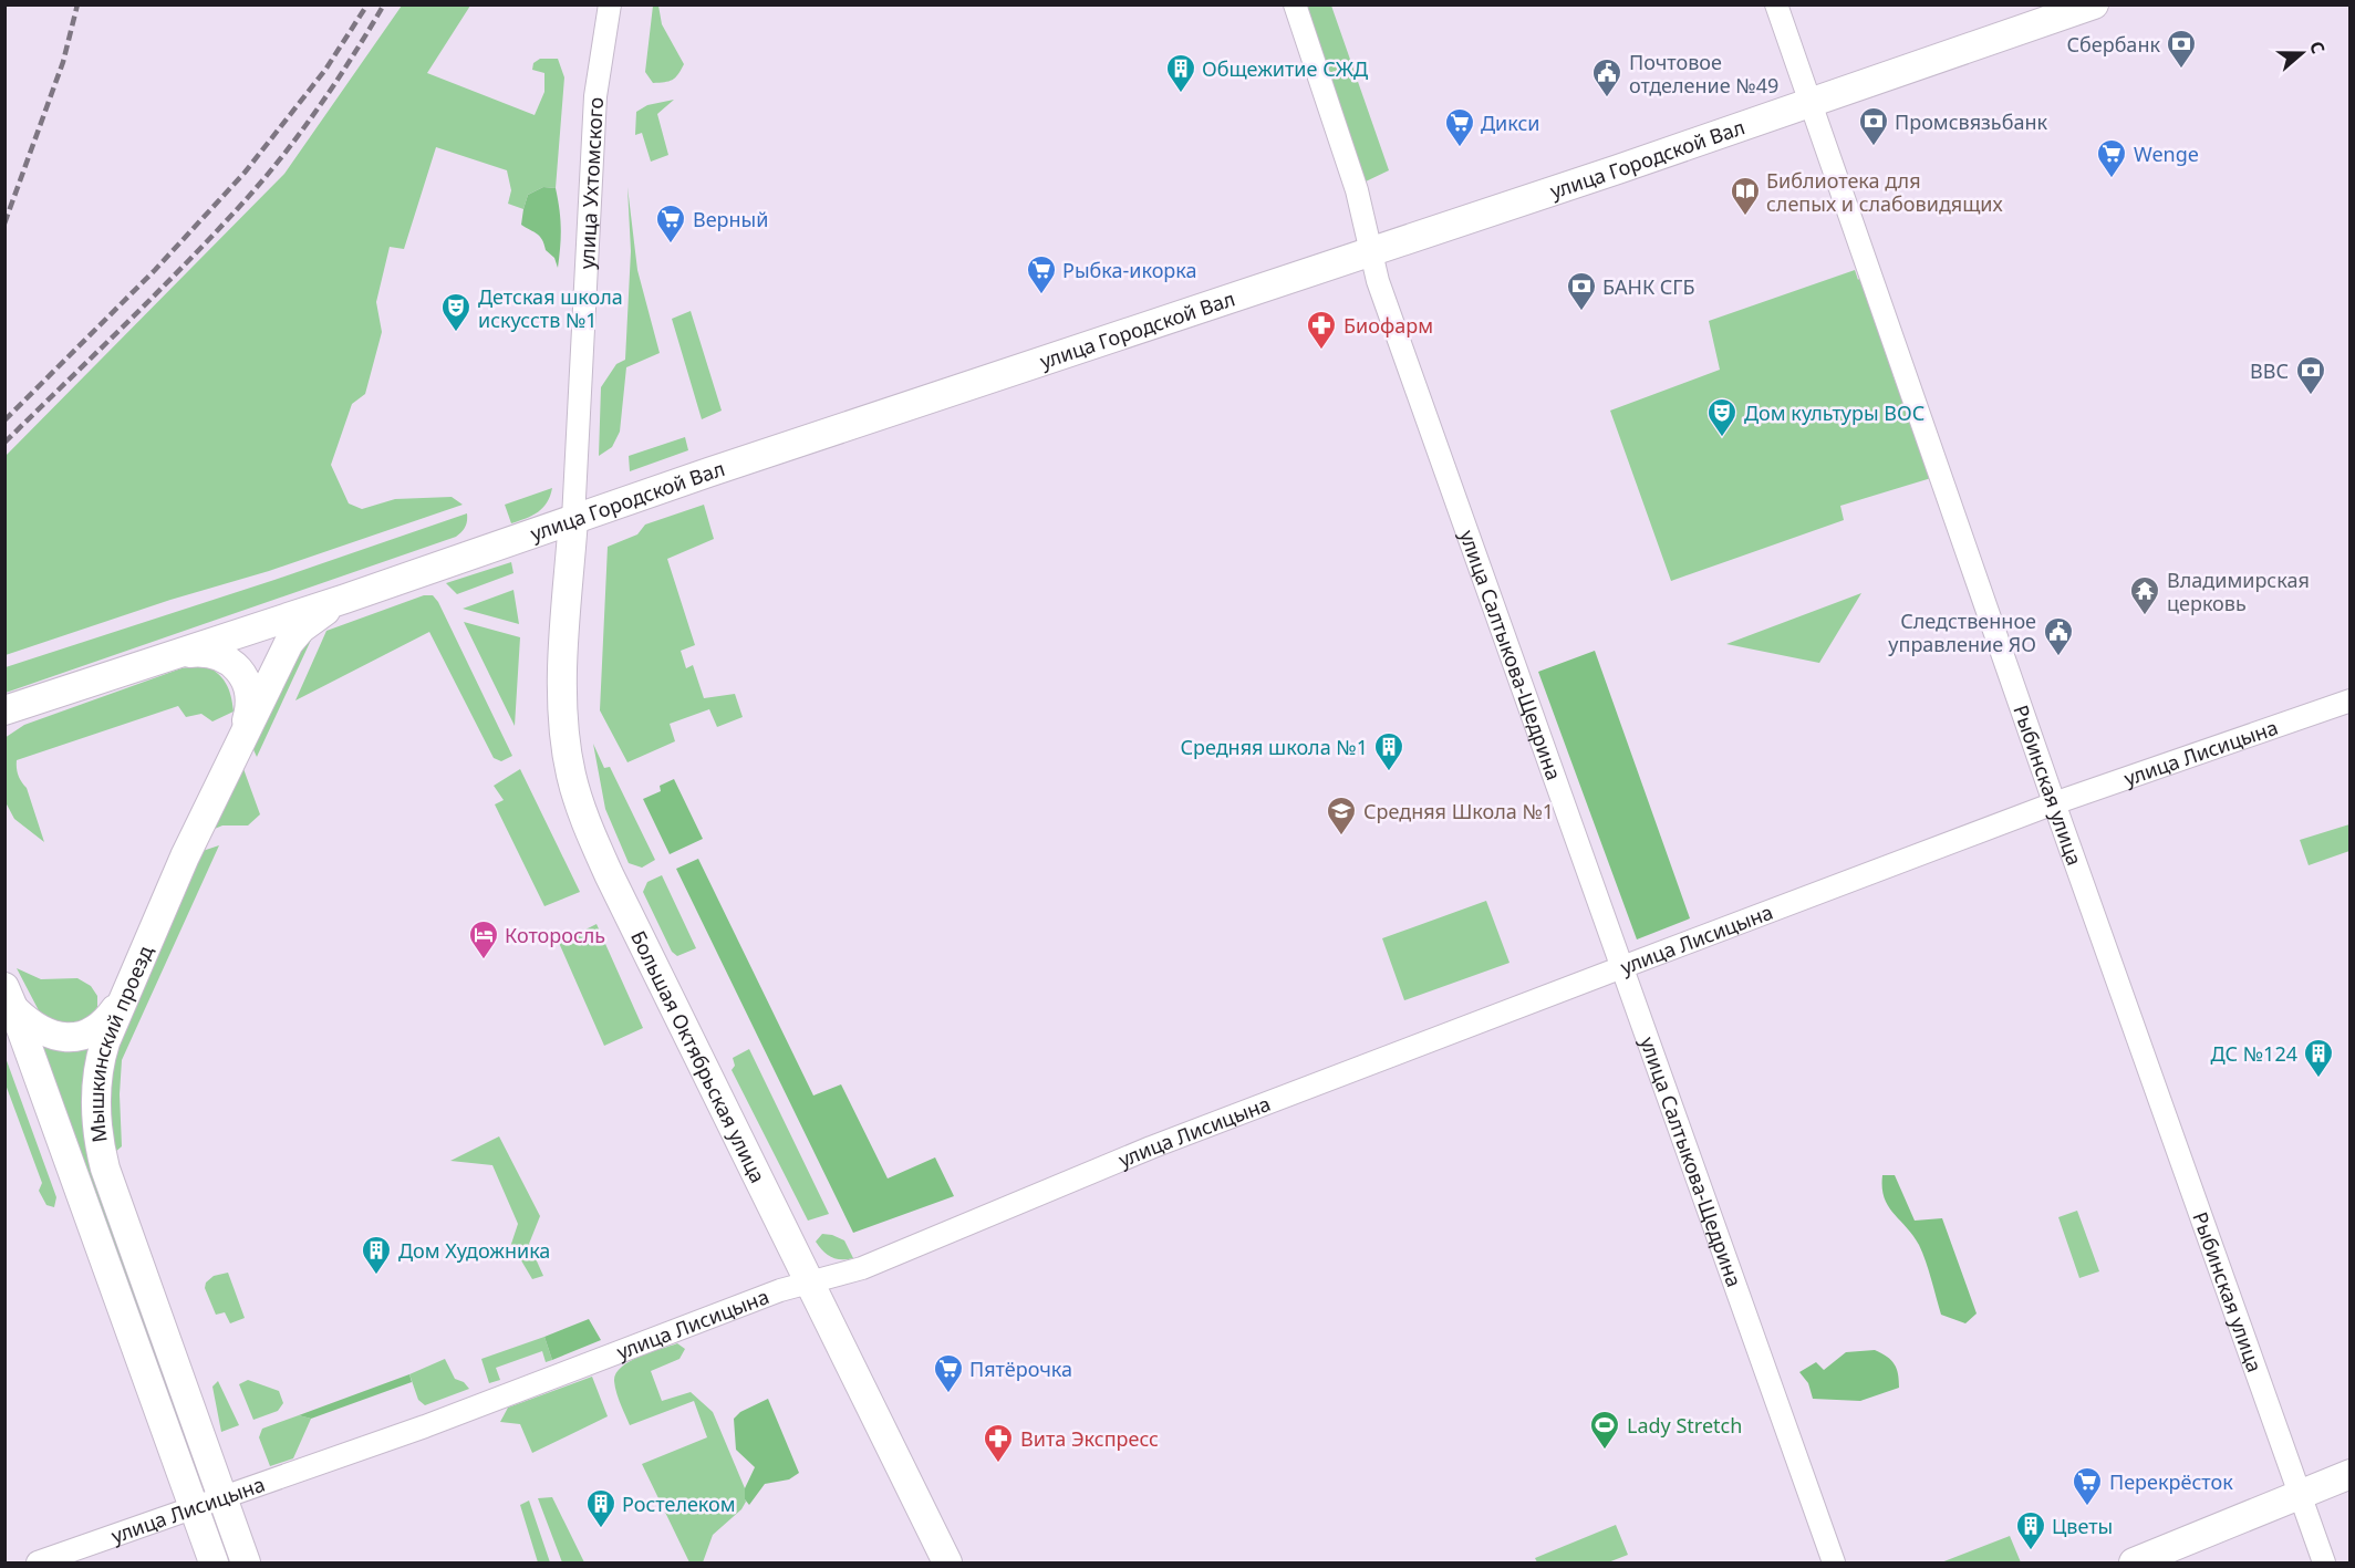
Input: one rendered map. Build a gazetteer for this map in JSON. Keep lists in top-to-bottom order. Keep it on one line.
{"streets":{"main road":["улица Городской Вал","Мышкинский проезд","Большая Октябрьская улица"],"street":["улица Ухтомского","улица Салтыкова-Щедрина","улица Лисицына","Рыбинская улица"]},"crossings":[["улица Городской Вал","улица Ухтомского"],["улица Городской Вал","улица Салтыкова-Щедрина"],["улица Городской Вал","Рыбинская улица"],["улица Городской Вал","Мышкинский проезд"],["улица Городской Вал","Большая Октябрьская улица"],["улица Ухтомского","Большая Октябрьская улица"],["улица Салтыкова-Щедрина","улица Лисицына"],["улица Лисицына","Рыбинская улица"],["улица Лисицына","Мышкинский проезд"],["улица Лисицына","Большая Октябрьская улица"]],"places":{"bank":["Сбербанк","Промсвязьбанк","БАНК СГБ","ВВС"],"building":["Общежитие СЖД","Средняя школа №1","ДС №124","Дом Художника","Ростелеком","Цветы"],"public building":["Почтовое отделение №49","Следственное управление ЯО"],"supermarket":["Дикси","Wenge","Верный","Рыбка-икорка","Пятёрочка","Перекрёсток"],"library":["Библиотека для слепых и слабовидящих"],"theatre":["Детская школа искусств №1","Дом культуры ВОС"],"pharmacy":["Биофарм","Вита Экспресс"],"temple":["Владимирская церковь"],"school or university":["Средняя Школа №1"],"hotel":["Которосль"],"sports":["Lady Stretch"]},"north":"right"}
